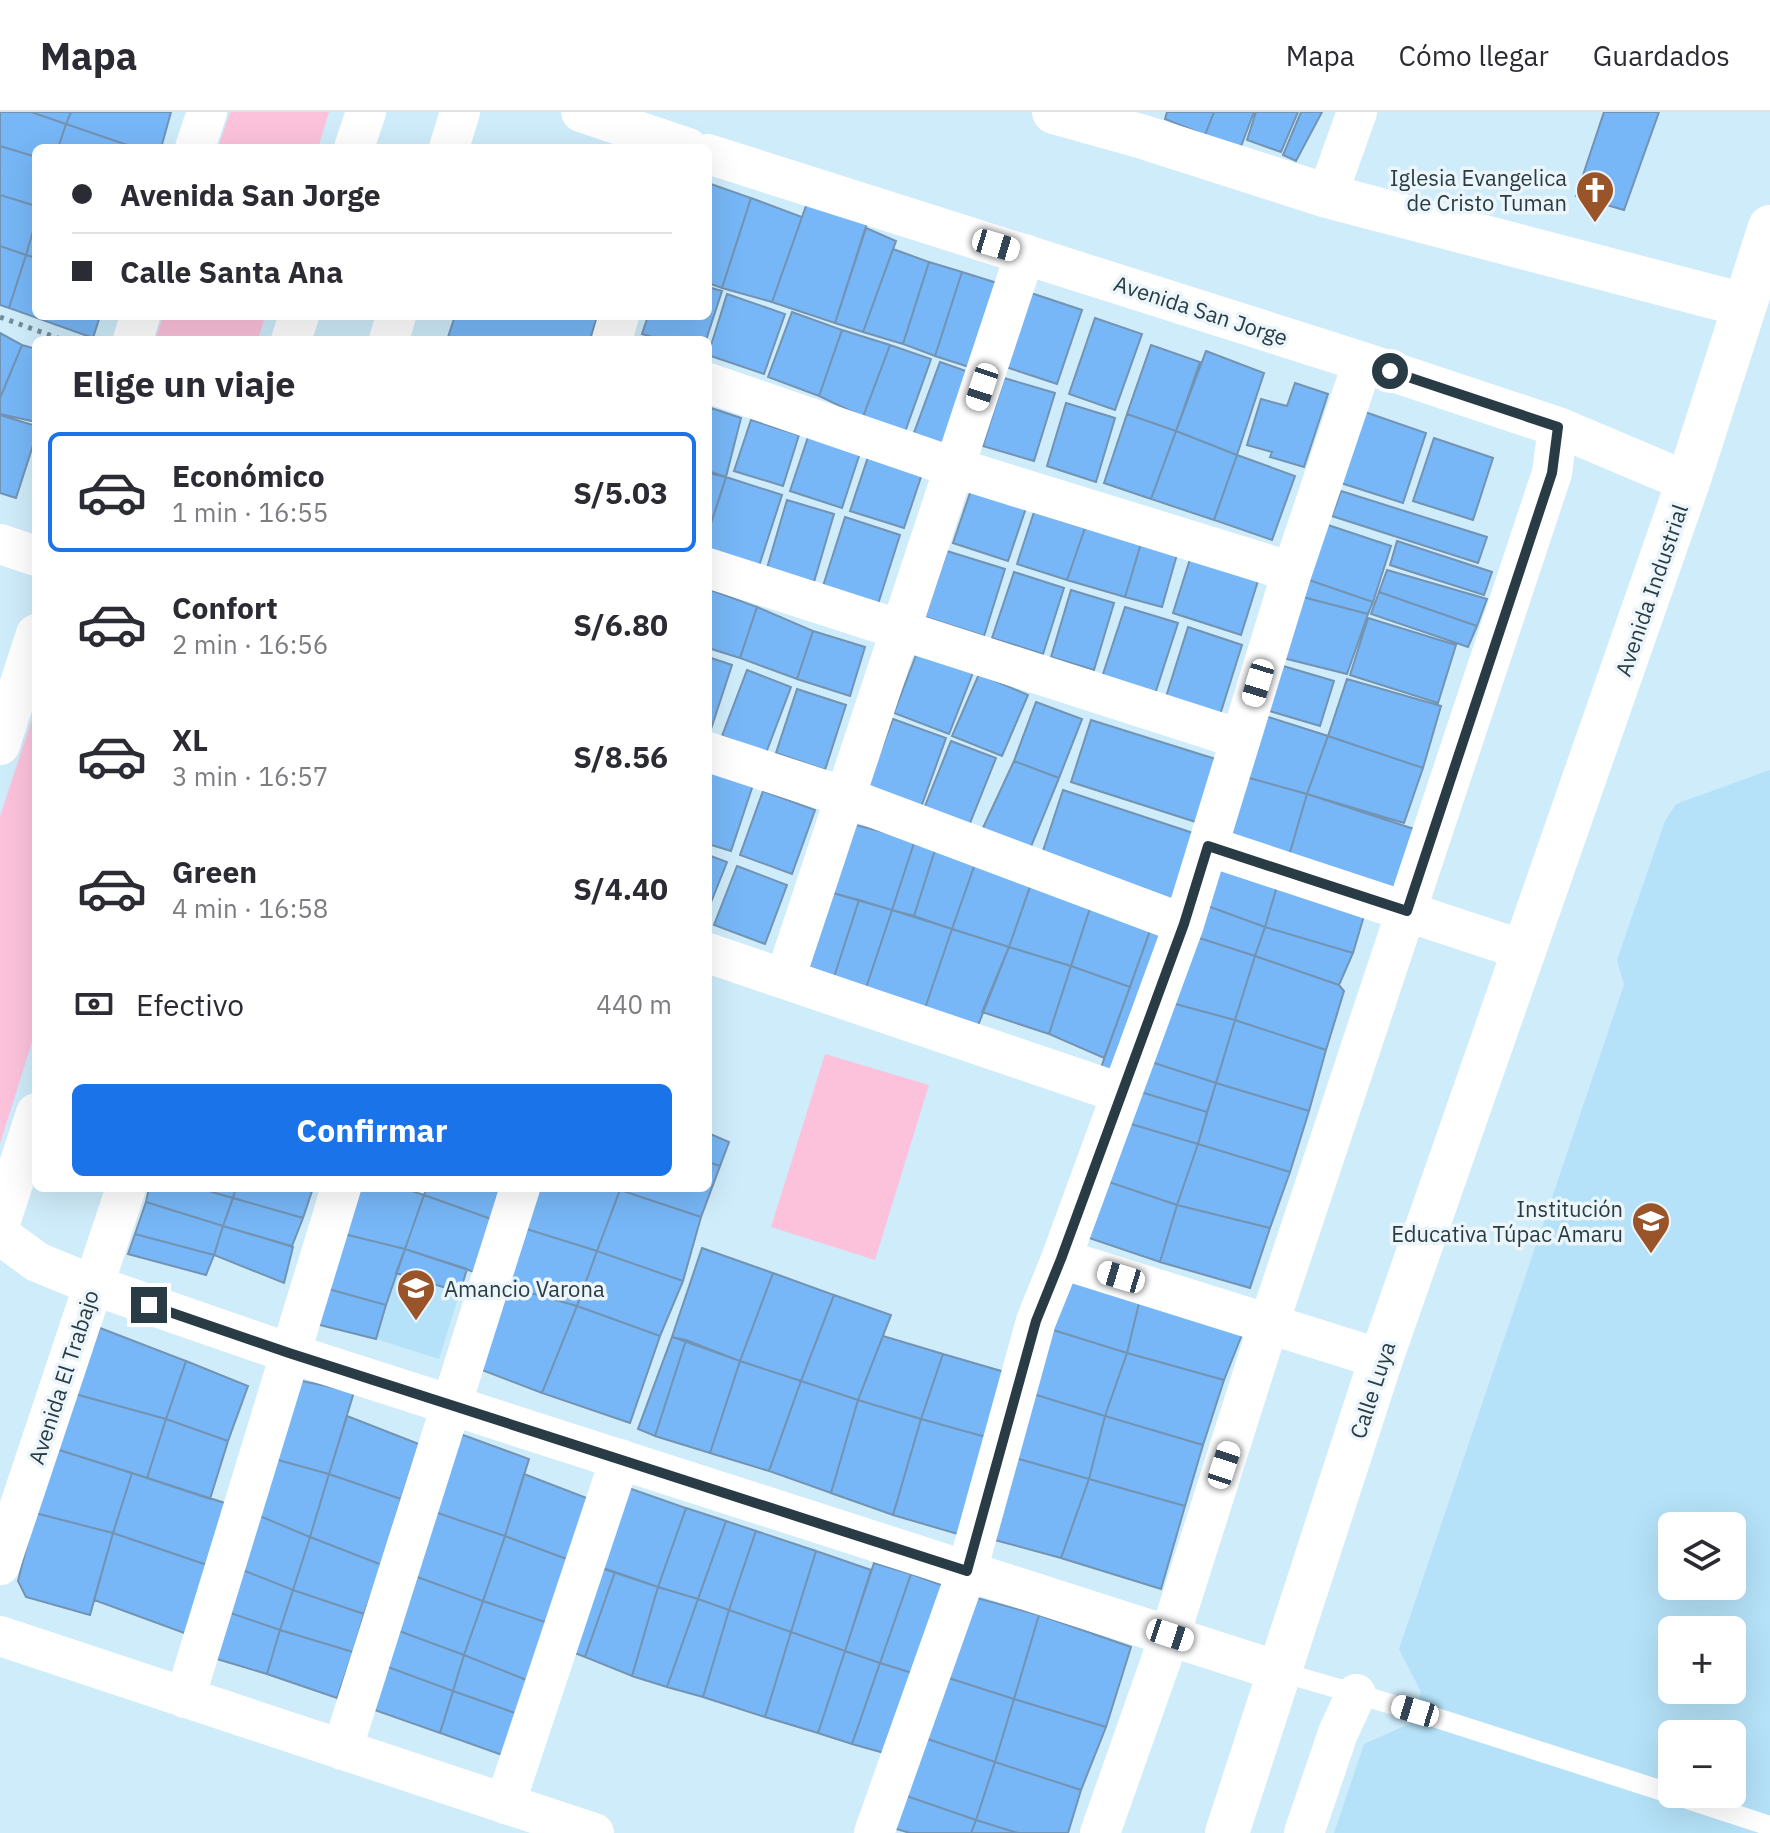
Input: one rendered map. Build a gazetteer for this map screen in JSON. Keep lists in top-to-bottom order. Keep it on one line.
{"streets":{"street":["Avenida San Jorge","Avenida Industrial","Avenida El Trabajo","Calle Luya"]},"crossings":[["Avenida San Jorge","Avenida Industrial"],["Avenida Industrial","Calle Luya"]],"places":{"church":["Iglesia Evangelica de Cristo Tuman"],"school or university":["Institución Educativa Túpac Amaru","Amancio Varona"]},"page":{"header":"Mapa","nav":["Mapa","Cómo llegar","Guardados"],"banner":["Avenida San Jorge","Calle Santa Ana"],"heading":"Elige un viaje","list":[{"name":"Económico","note":"1 min · 16:55","value":"S/5.03"},{"name":"Confort","note":"2 min · 16:56","value":"S/6.80"},{"name":"XL","note":"3 min · 16:57","value":"S/8.56"},{"name":"Green","note":"4 min · 16:58","value":"S/4.40"}],"pay":["Efectivo","440 m"],"buttons":"Confirmar","map_buttons":["+","−"]}}
